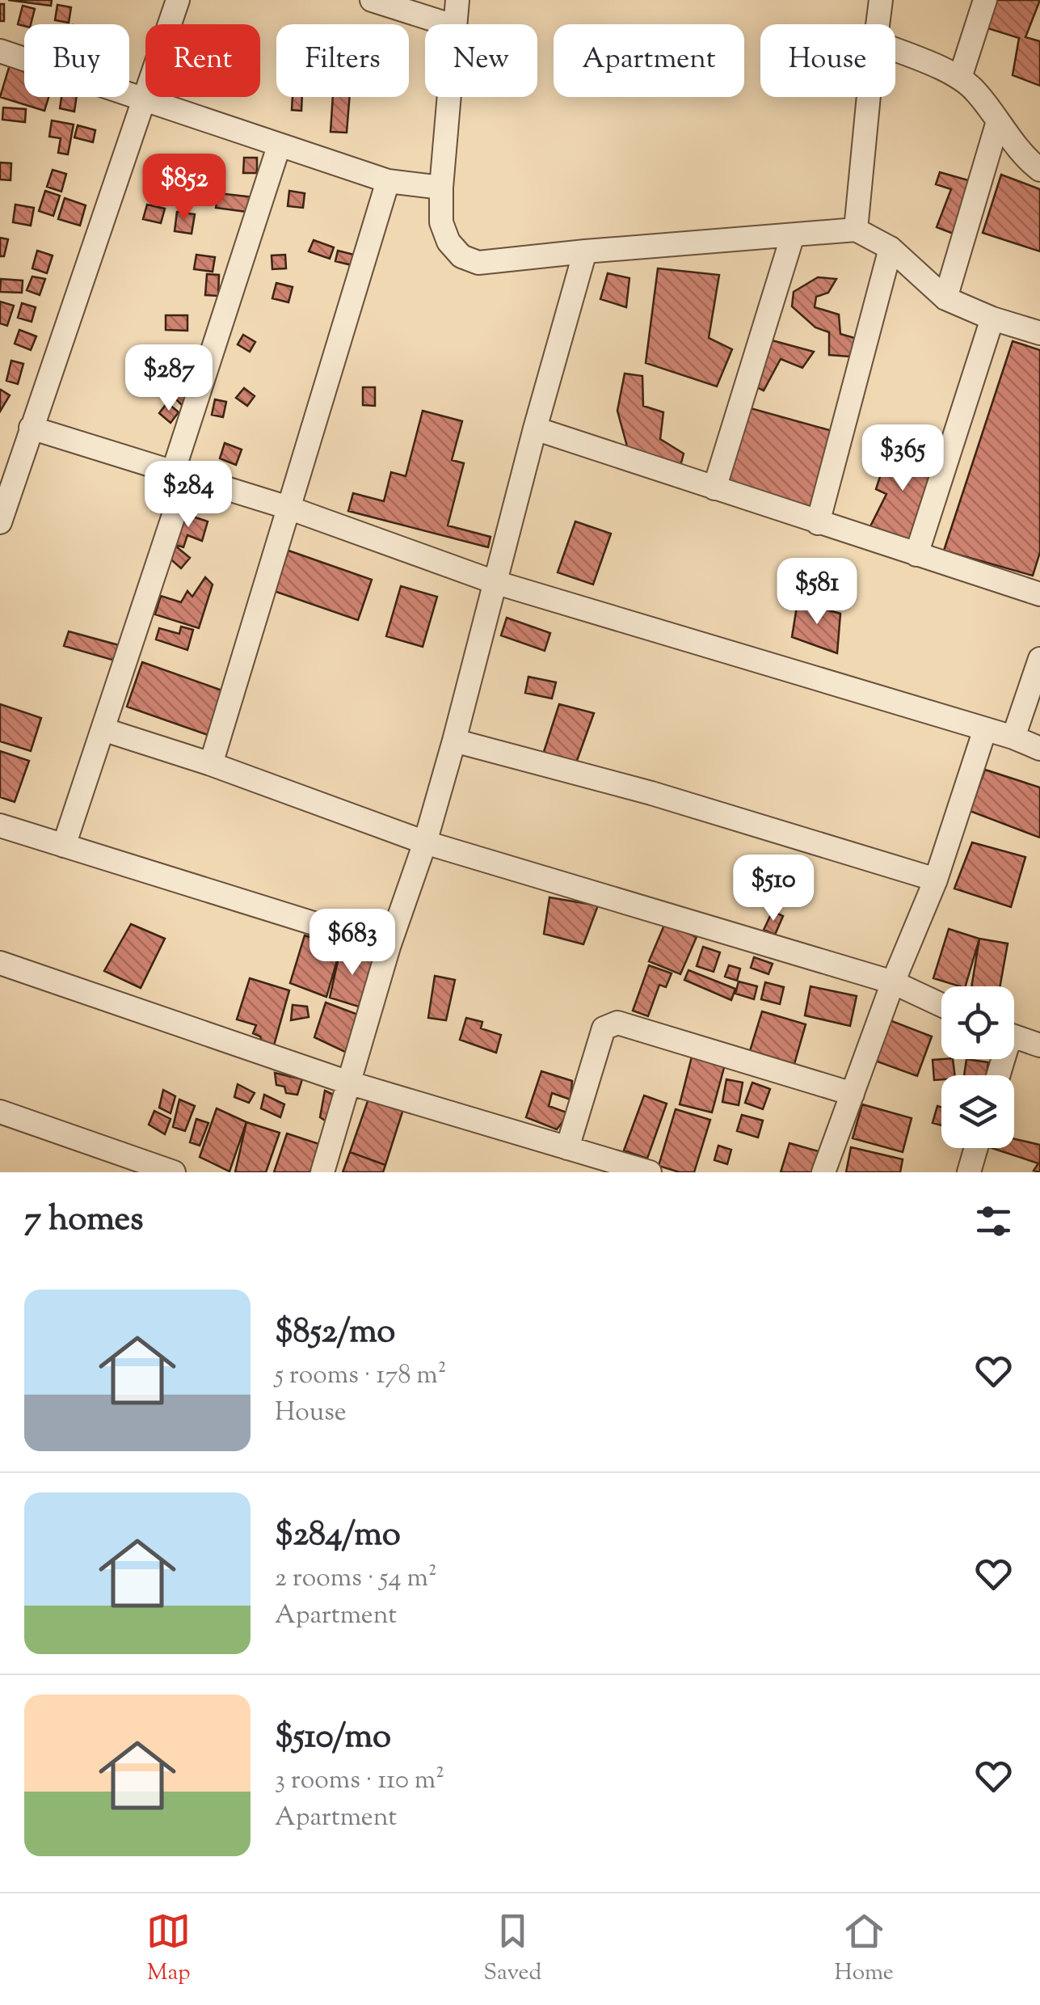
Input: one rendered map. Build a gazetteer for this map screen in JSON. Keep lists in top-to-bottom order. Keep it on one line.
{"page":{"chip":["Buy","Rent","Filters","New","Apartment","House"],"price":["$852","$287","$365","$284","$581","$510","$683"],"heading":"7 homes","list":[{"name":"$852/mo","note":"5 rooms · 178 m² · House"},{"name":"$284/mo","note":"2 rooms · 54 m² · Apartment"},{"name":"$510/mo","note":"3 rooms · 110 m² · Apartment"}],"tabs":["Map","Saved","Home"]}}
